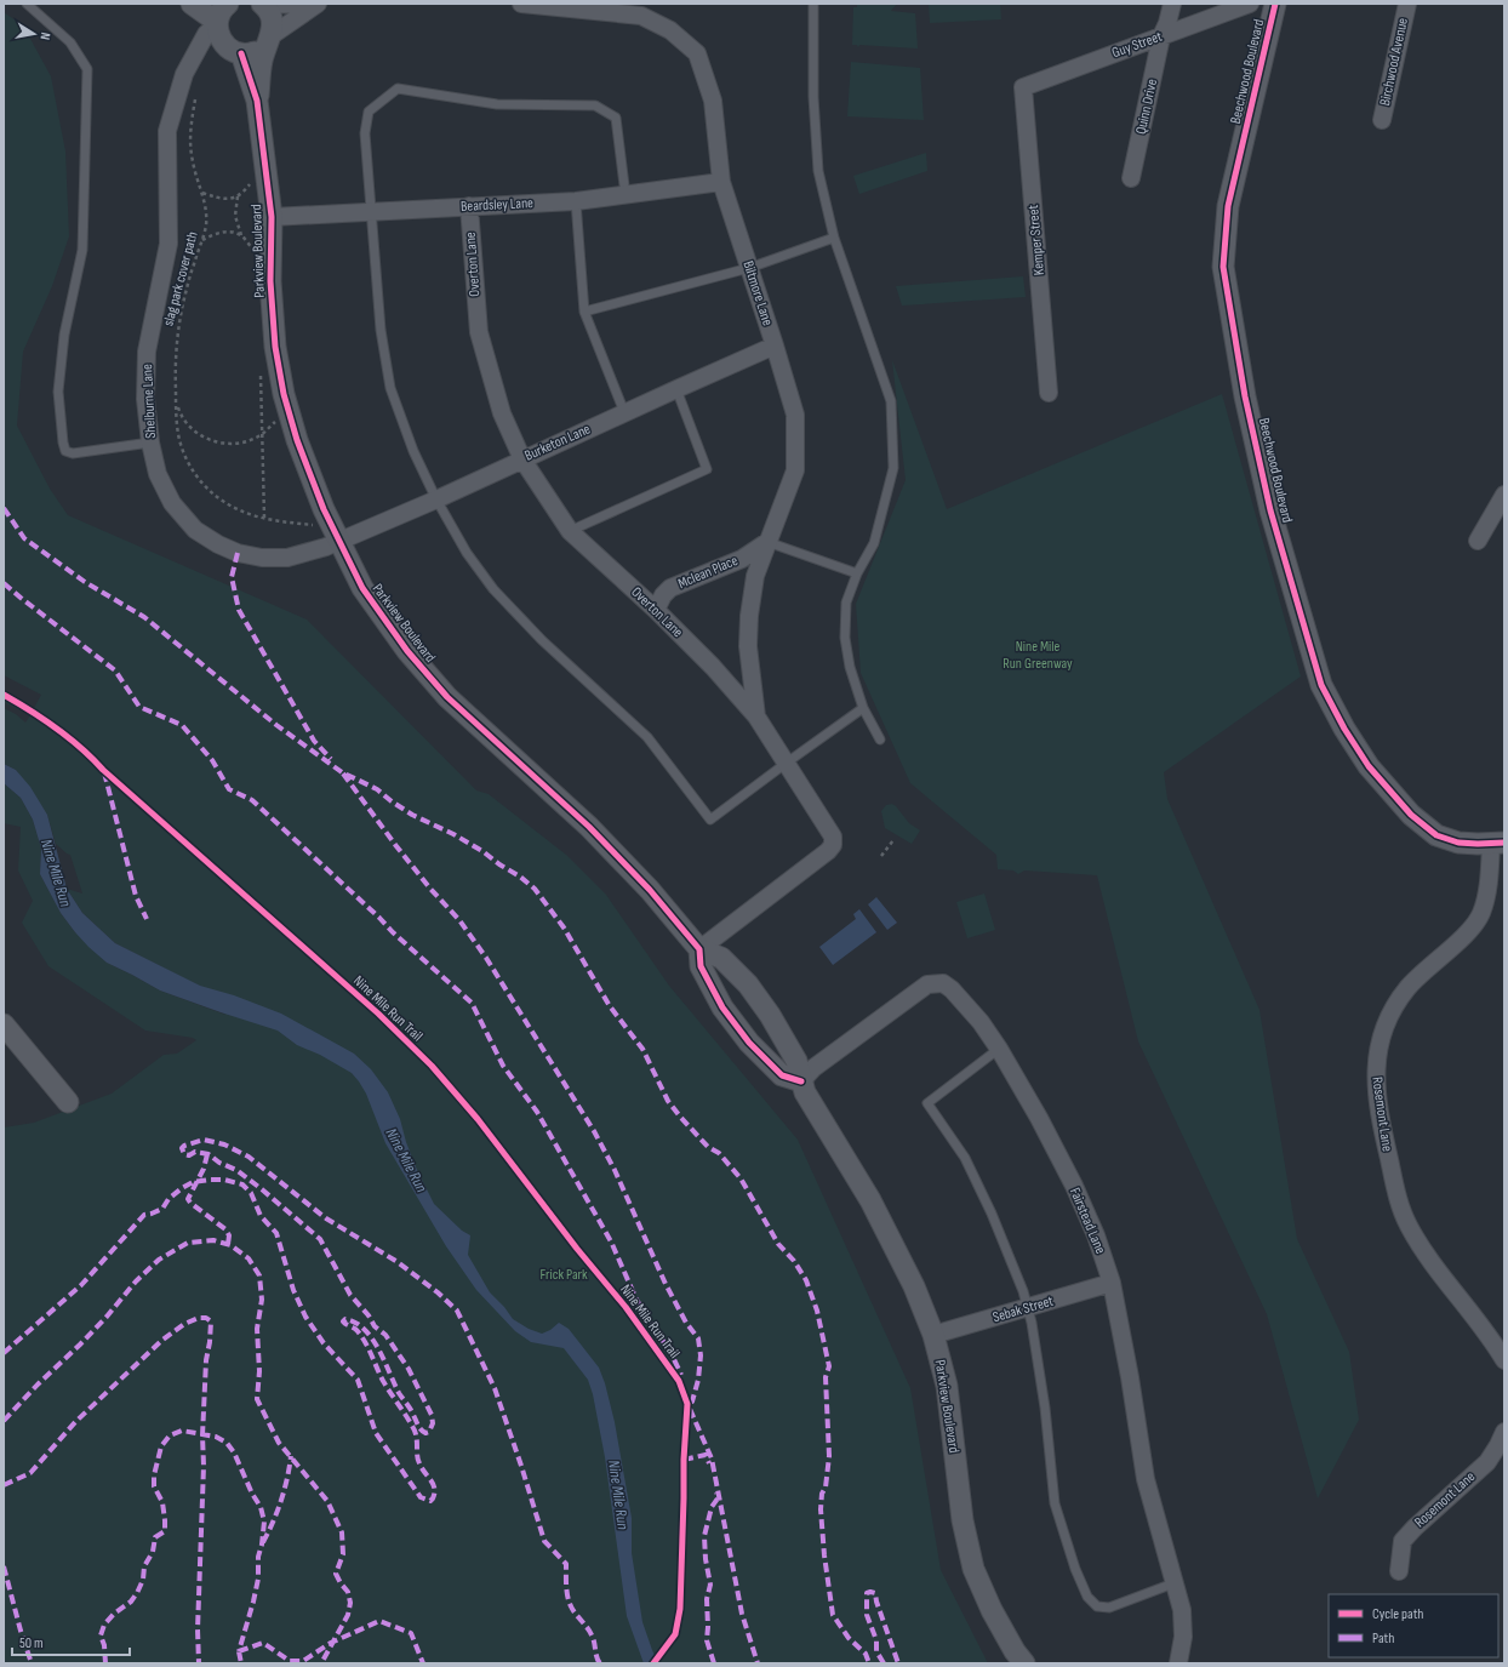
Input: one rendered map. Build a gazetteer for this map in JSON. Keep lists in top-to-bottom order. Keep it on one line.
{"streets":{"street":["Guy Street","Birchwood Avenue","Beechwood Boulevard","Quinn Drive","Beardsley Lane","Kemper Street","Parkview Boulevard","Overton Lane","Biltmore Lane","Shelburne Lane","Burketon Lane","Mclean Place","Rosemont Lane","Fairstead Lane","Sebak Street"],"path":["slag park cover path"],"cycle path":["Nine Mile Run Trail"]},"crossings":[["Guy Street","Quinn Drive"],["Guy Street","Kemper Street"],["Beechwood Boulevard","Rosemont Lane"],["Beardsley Lane","Parkview Boulevard"],["Beardsley Lane","Overton Lane"],["Beardsley Lane","Biltmore Lane"],["Parkview Boulevard","Overton Lane"],["Parkview Boulevard","slag park cover path"],["Parkview Boulevard","Shelburne Lane"],["Parkview Boulevard","Burketon Lane"],["Parkview Boulevard","Fairstead Lane"],["Parkview Boulevard","Sebak Street"],["Overton Lane","Biltmore Lane"],["Overton Lane","Burketon Lane"],["Overton Lane","Mclean Place"],["slag park cover path","Shelburne Lane"],["slag park cover path","Burketon Lane"],["Biltmore Lane","Burketon Lane"],["Biltmore Lane","Mclean Place"],["Shelburne Lane","Burketon Lane"],["Fairstead Lane","Sebak Street"]],"water":["Nine Mile Run"],"parks":["Nine Mile Run Greenway","Frick Park"],"legend":["Cycle path","Path"],"scale_bar":"50 m","north":"right"}
